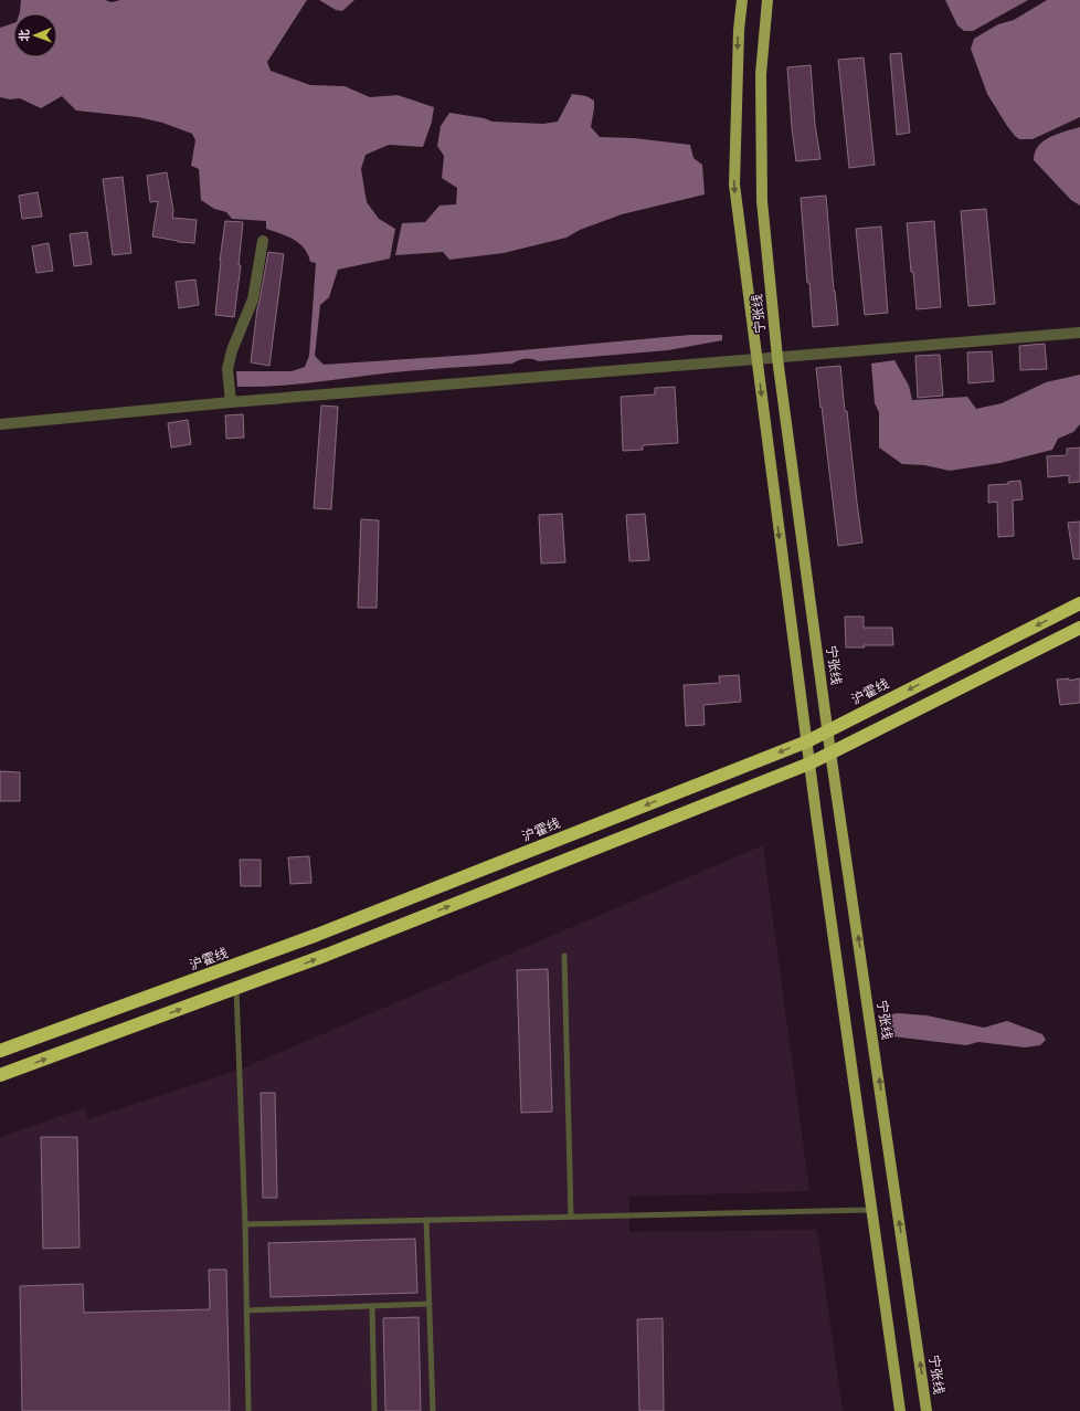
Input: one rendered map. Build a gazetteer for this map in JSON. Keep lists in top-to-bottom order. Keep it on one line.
{"streets":{"highway":["沪霍线"],"main road":["宁张线"]},"crossings":[["宁张线","沪霍线"]],"north":"left"}
